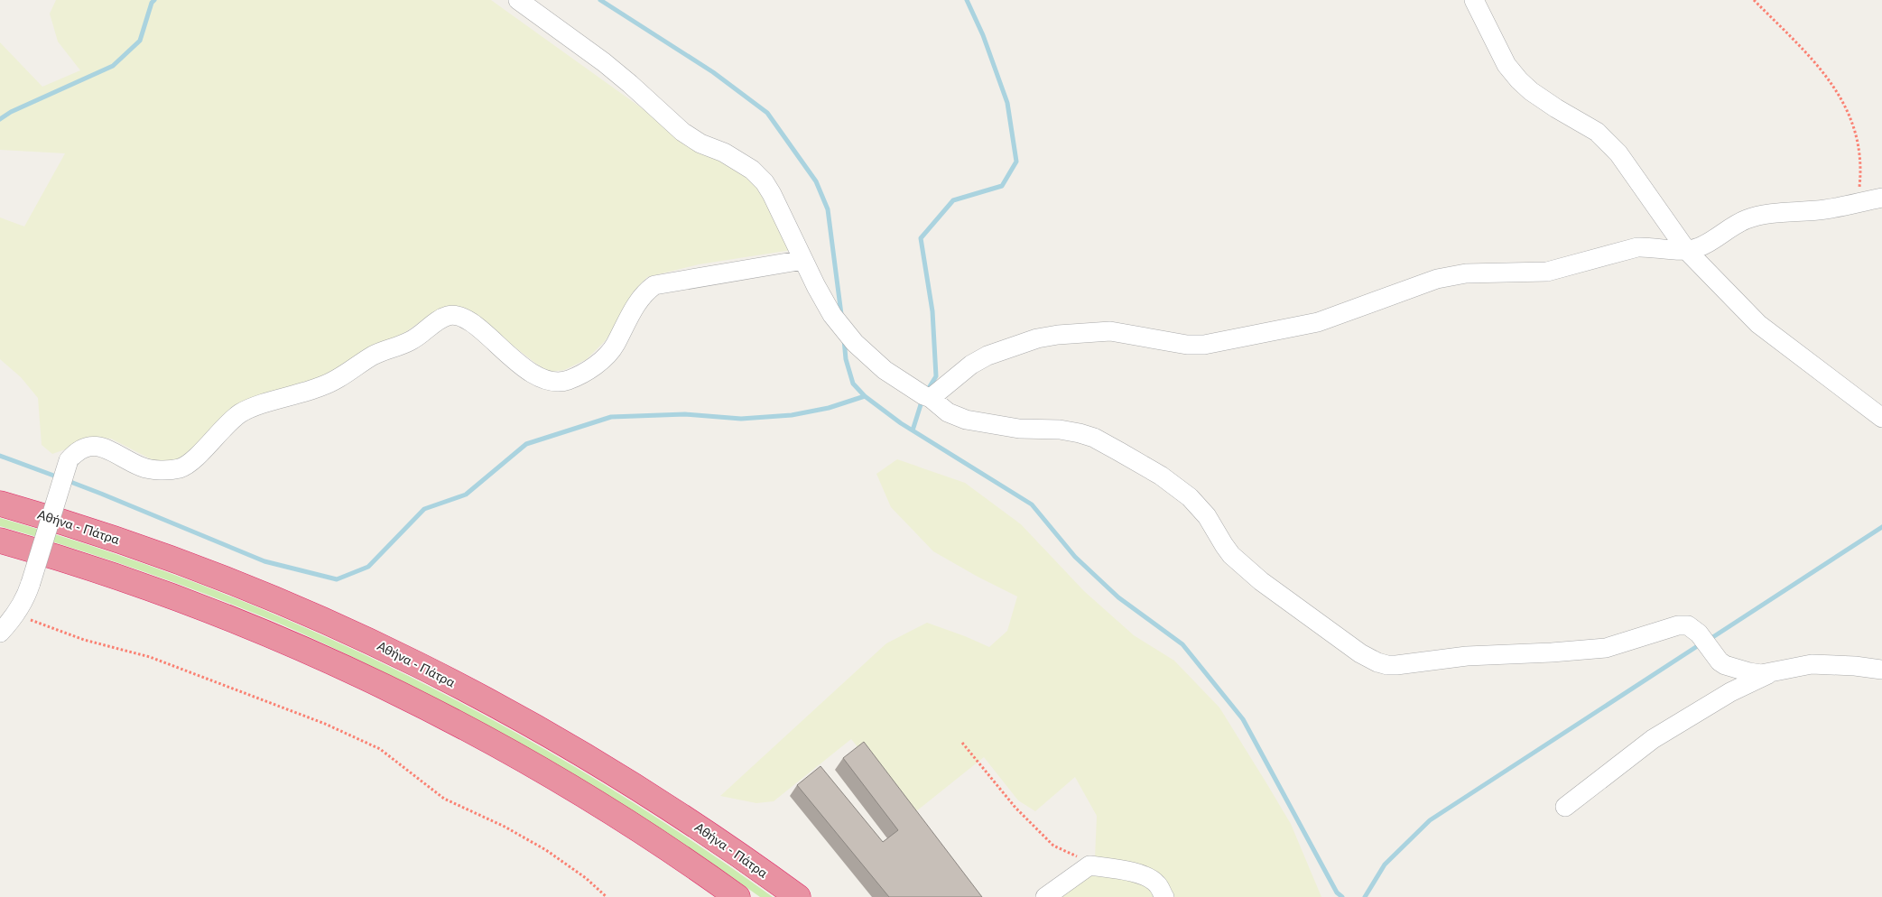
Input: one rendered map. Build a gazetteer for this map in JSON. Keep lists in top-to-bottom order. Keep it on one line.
{"streets":{"highway":["Αθήνα - Πάτρα"]}}
